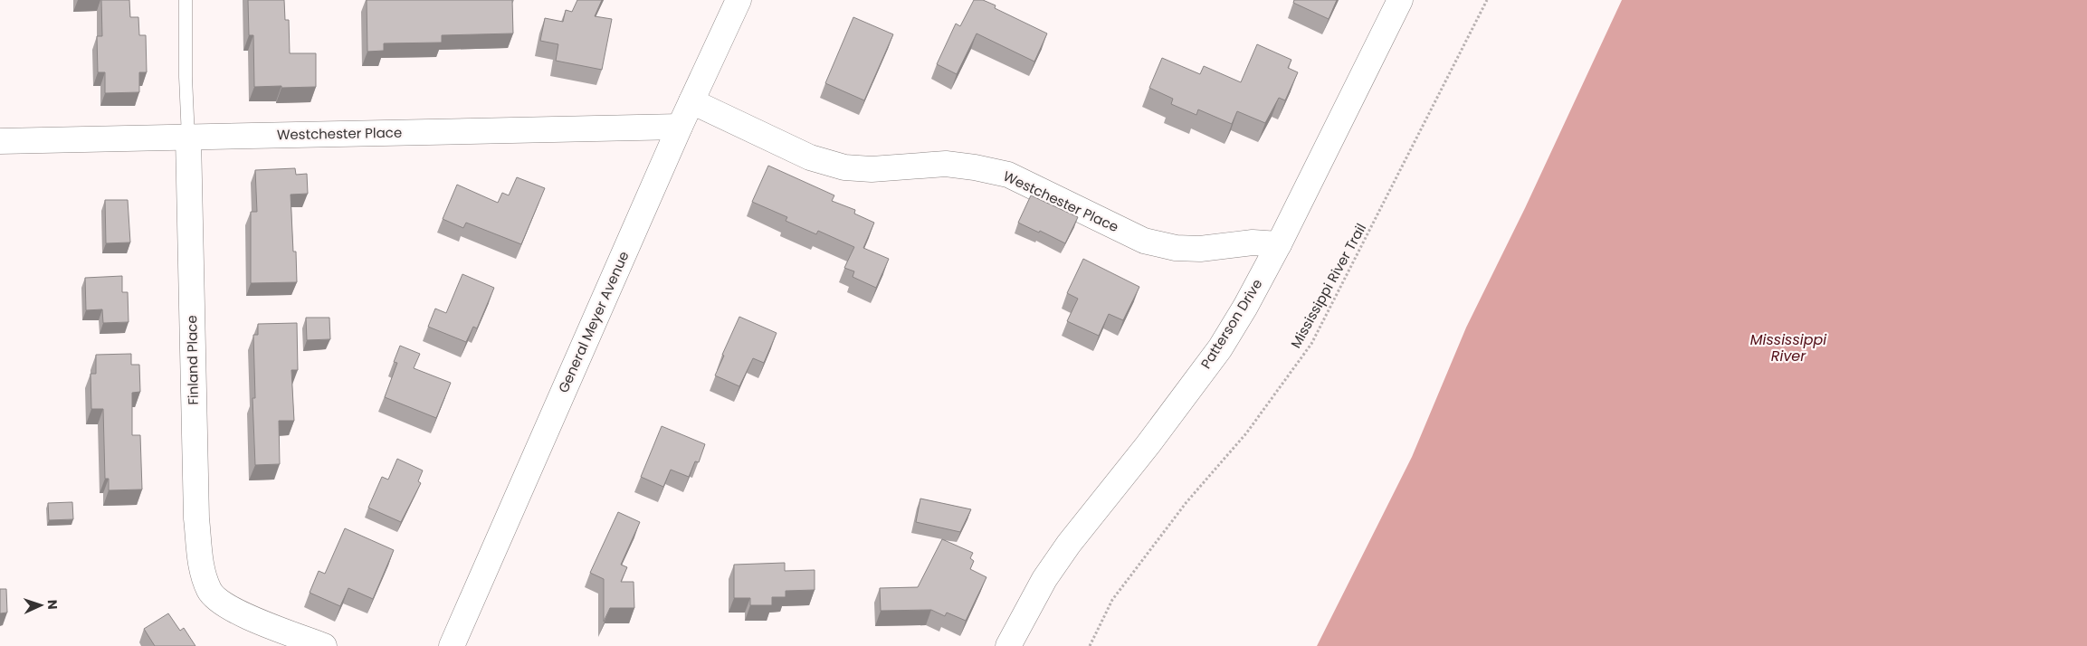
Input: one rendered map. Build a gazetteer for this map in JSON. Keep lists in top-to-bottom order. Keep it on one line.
{"streets":{"street":["Westchester Place","General Meyer Avenue","Patterson Drive","Finland Place"],"path":["Mississippi River Trail"]},"crossings":[["Westchester Place","General Meyer Avenue"],["Westchester Place","Patterson Drive"],["Westchester Place","Finland Place"]],"water":["Mississippi River"],"north":"right"}
